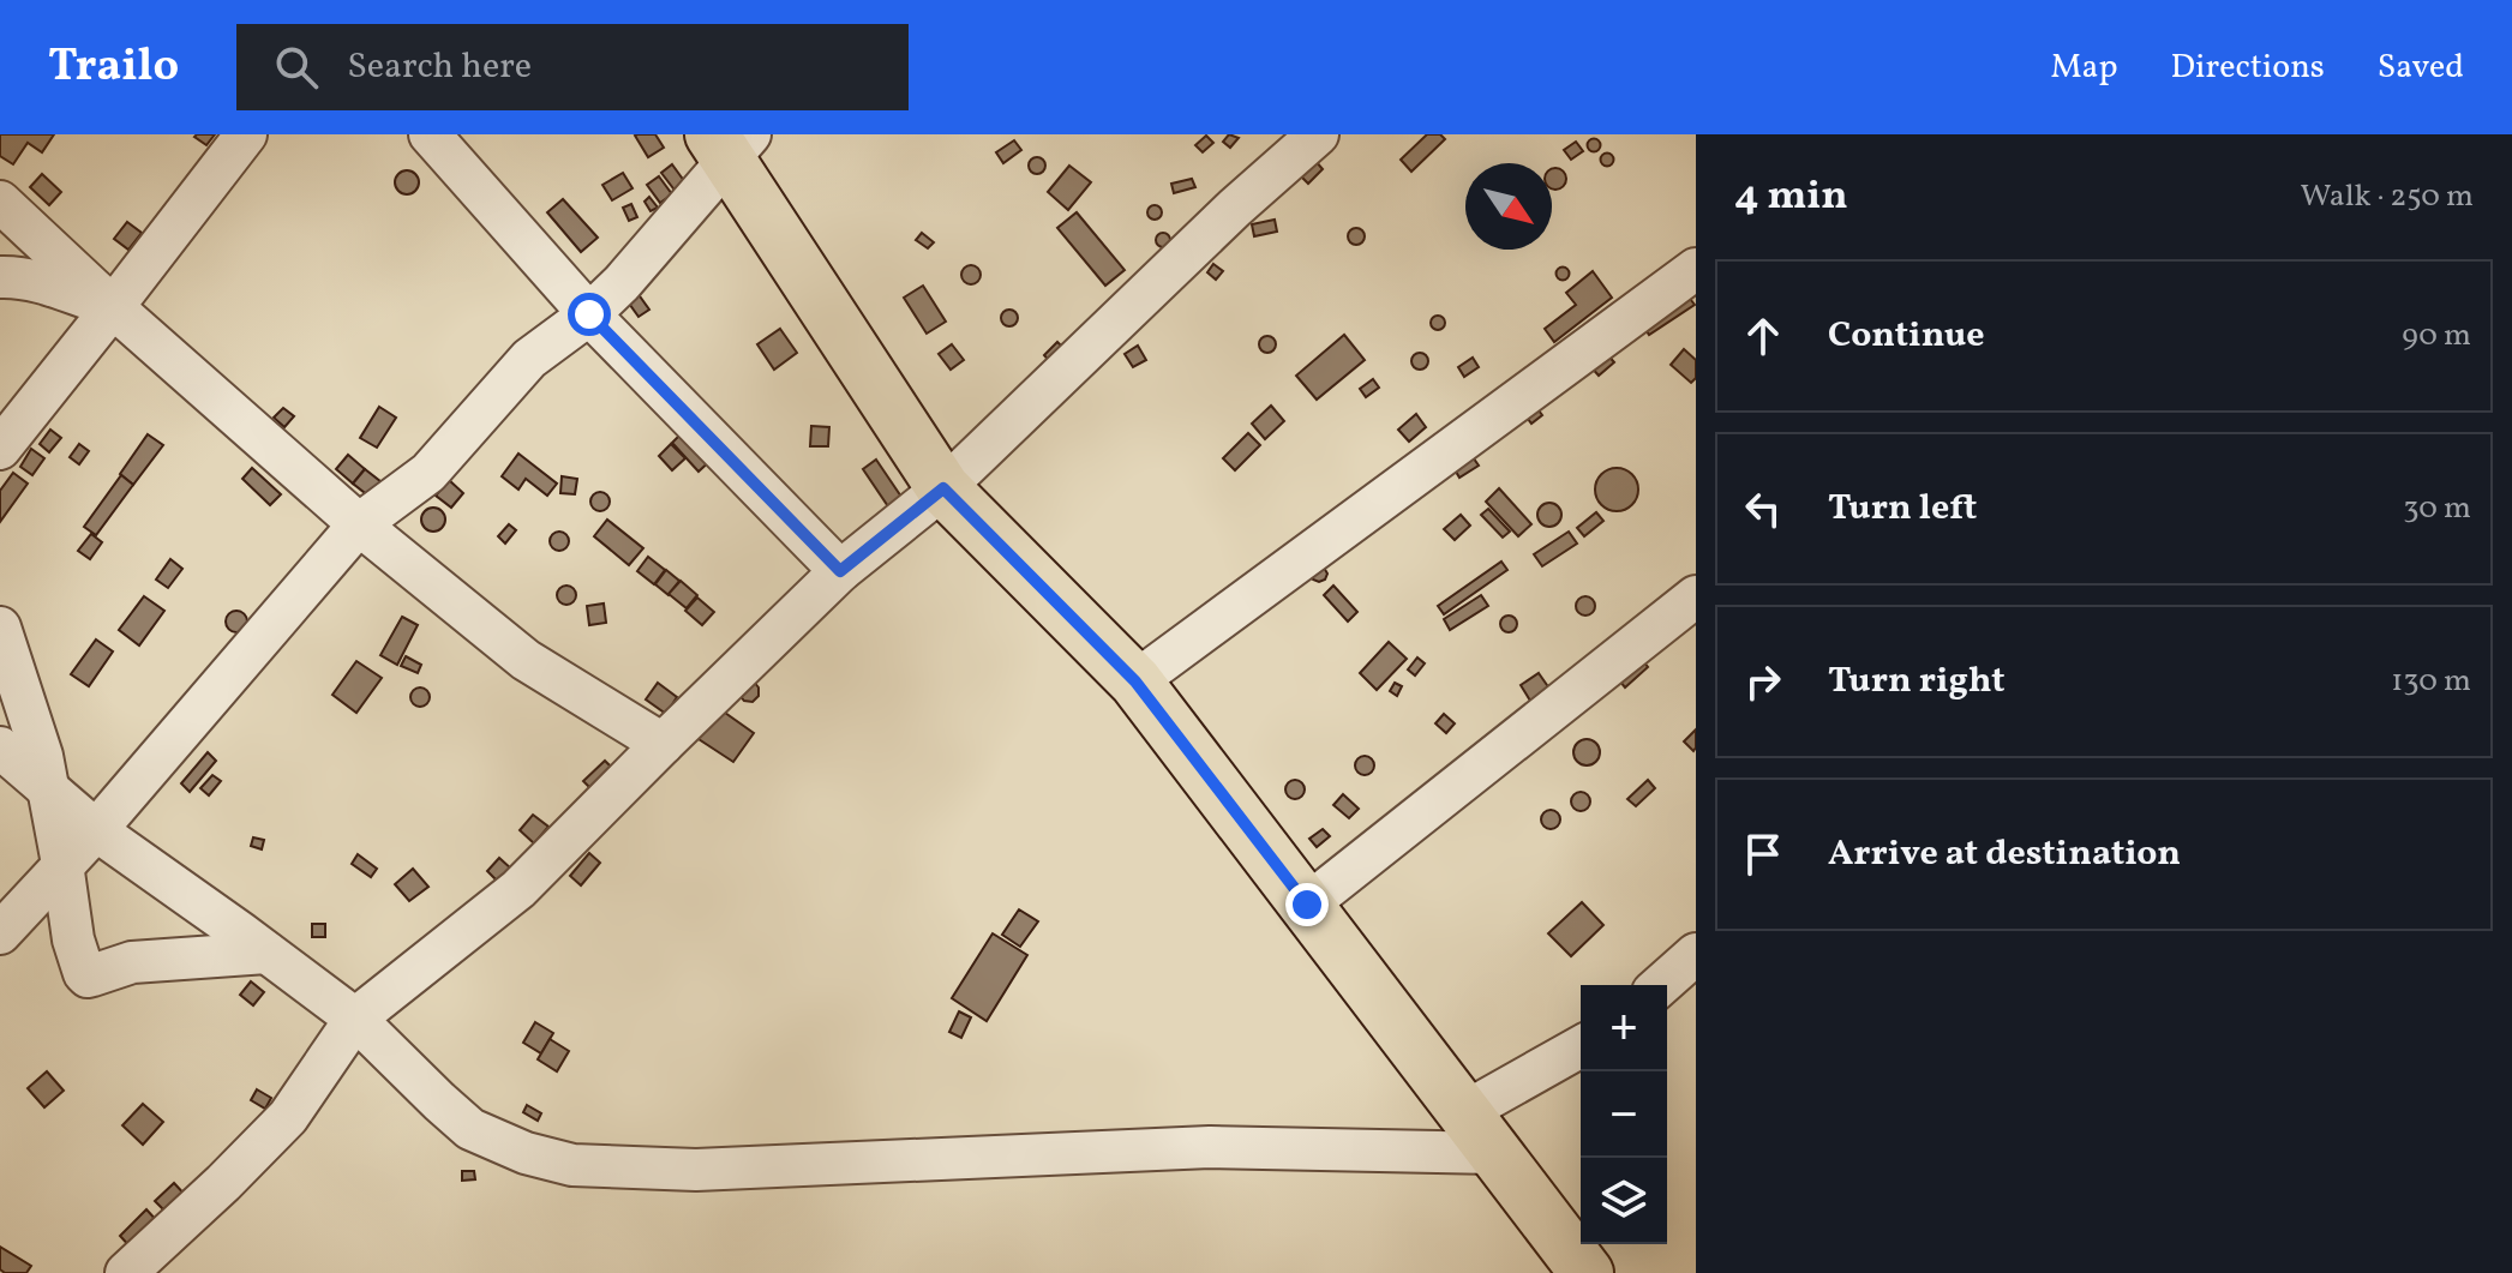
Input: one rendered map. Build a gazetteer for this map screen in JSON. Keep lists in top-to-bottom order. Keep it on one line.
{"north":"bottom right","page":{"header":"Trailo","search":"Search here","nav":["Map","Directions","Saved"],"heading":["4 min","Walk · 250 m"],"list":[["Continue","90 m"],["Turn left","30 m"],["Turn right","130 m"],"Arrive at destination"],"map_buttons":["+","−"]}}
